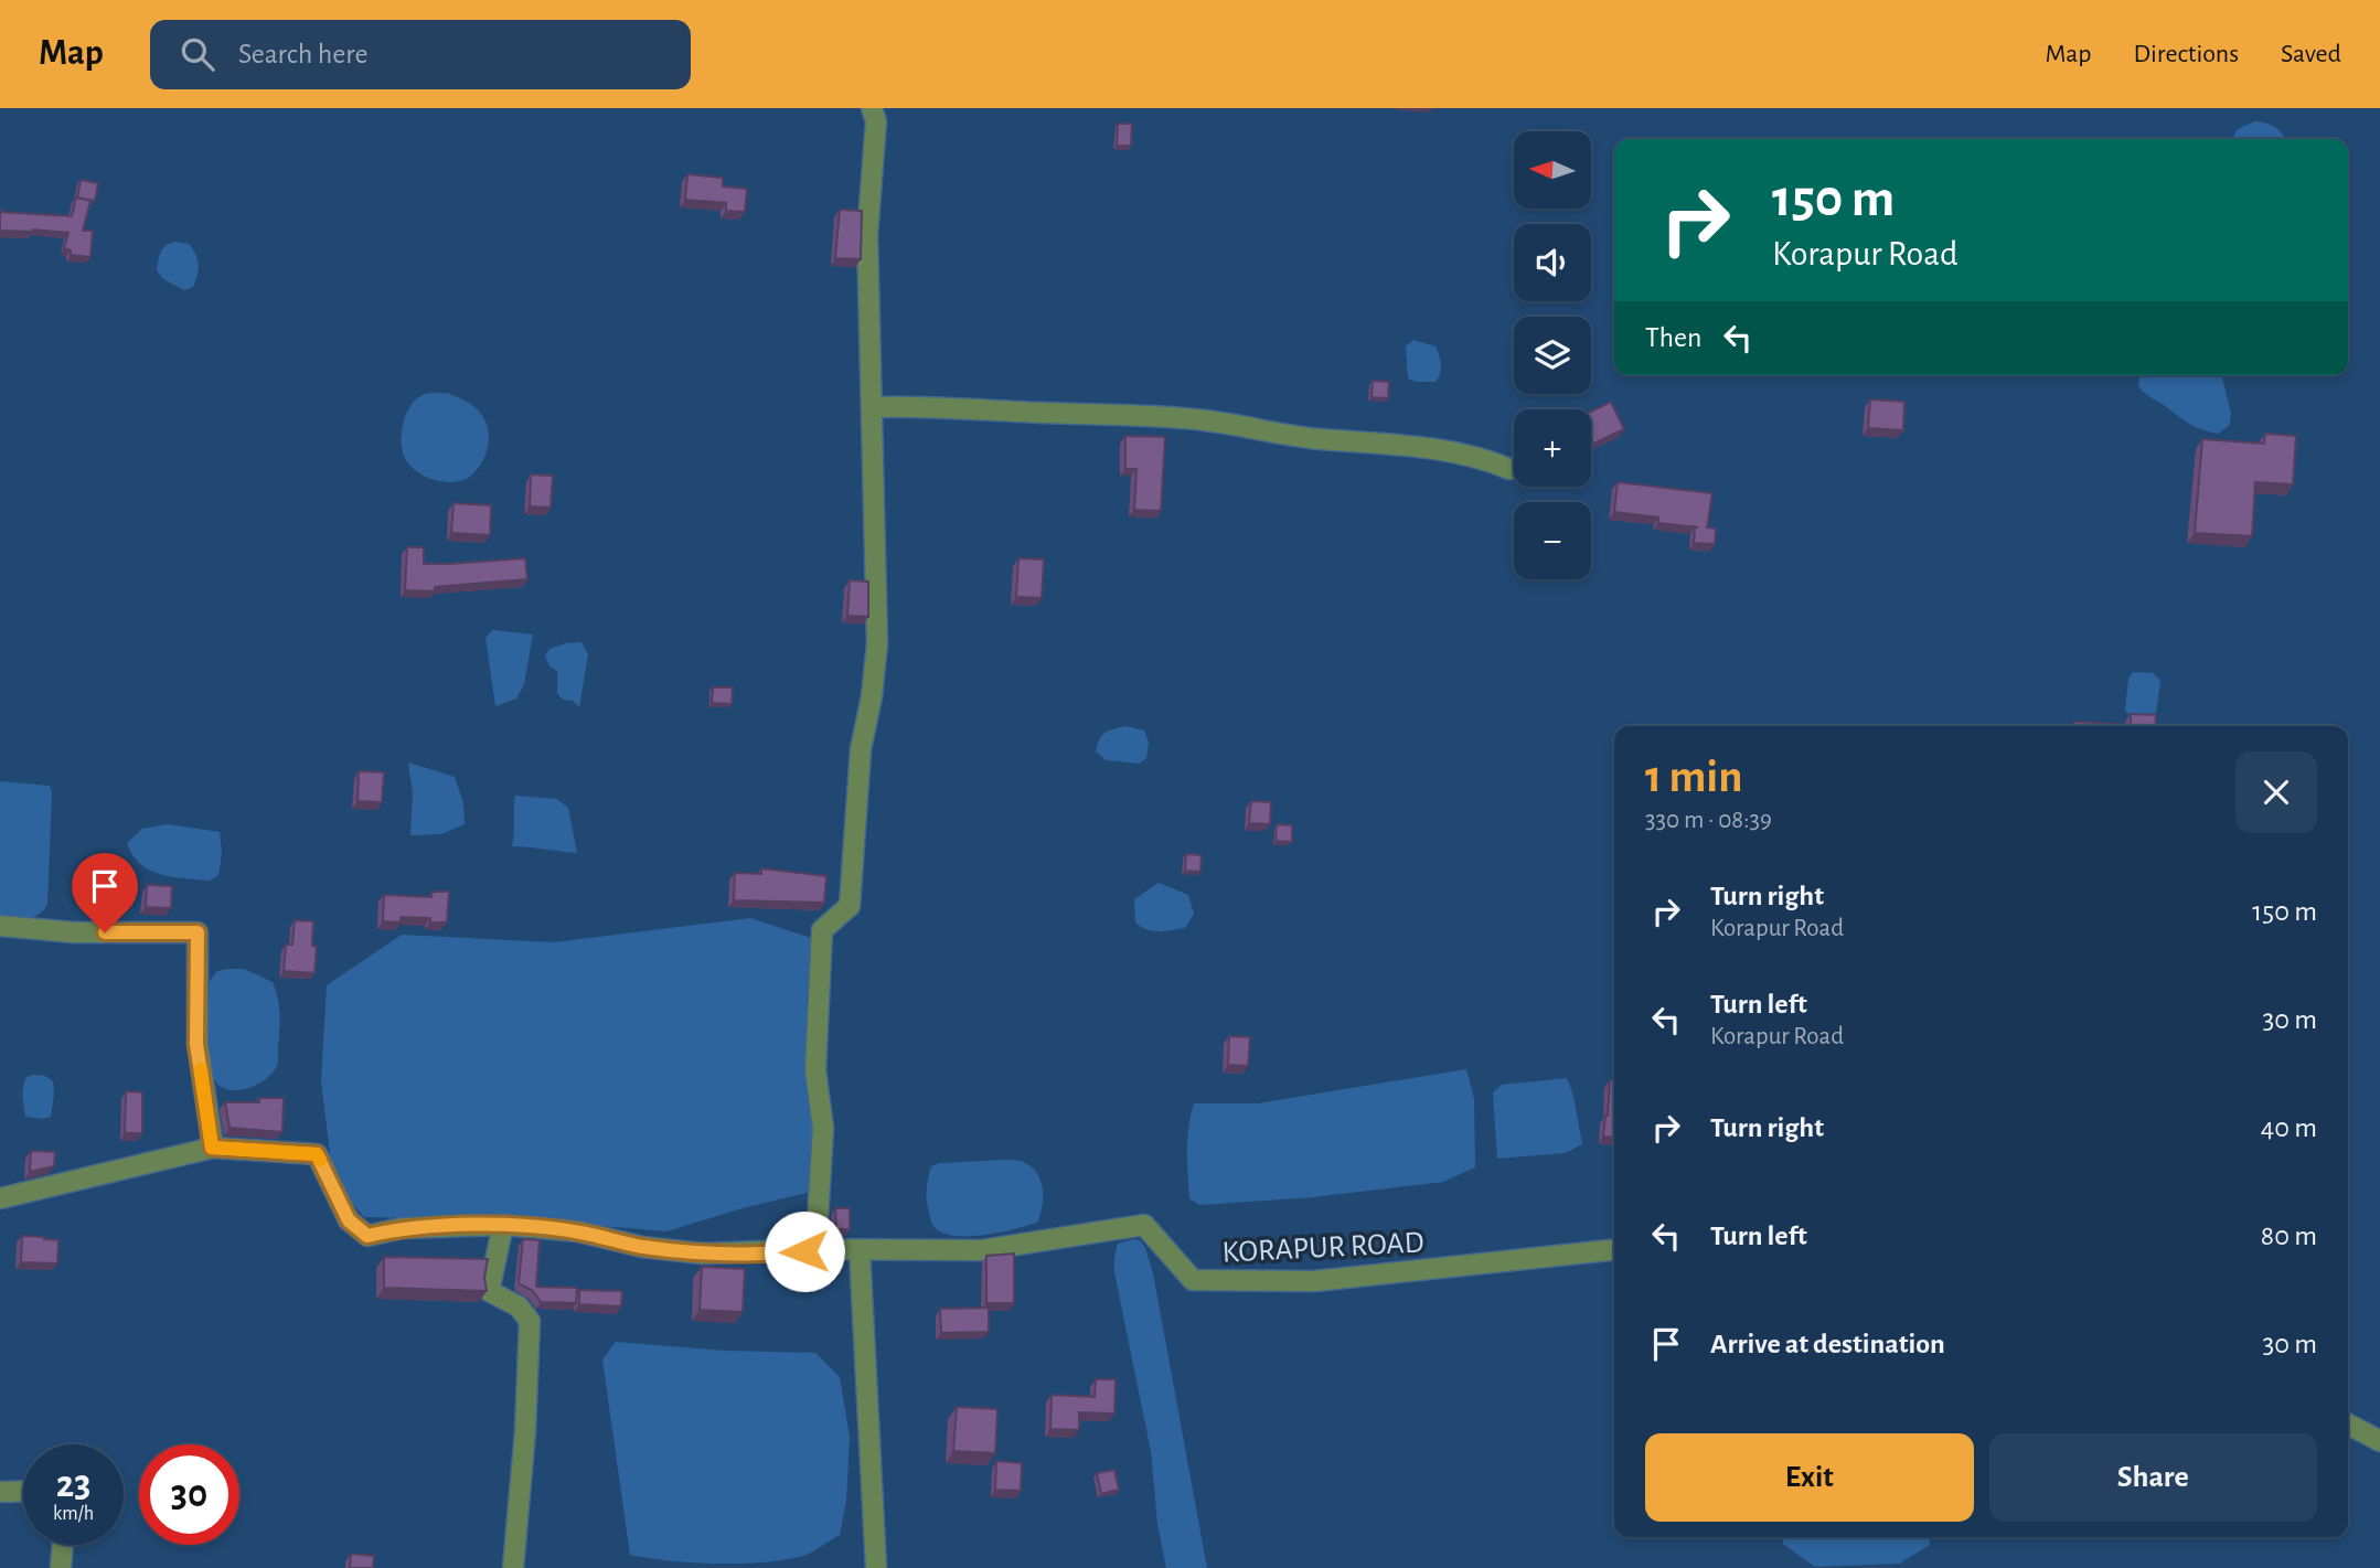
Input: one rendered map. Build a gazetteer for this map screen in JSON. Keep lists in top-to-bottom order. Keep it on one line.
{"streets":{"street":["KORAPUR ROAD"]},"north":"left","page":{"header":"Map","search":"Search here","nav":["Map","Directions","Saved"],"map_buttons":["+","−"],"turn":["150 m","Korapur Road"],"then":"Then","heading":["1 min","330 m · 08:39"],"list":[{"name":"Turn right","note":"Korapur Road","value":"150 m"},{"name":"Turn left","note":"Korapur Road","value":"30 m"},{"name":"Turn right","value":"40 m"},{"name":"Turn left","value":"80 m"},{"name":"Arrive at destination","value":"30 m"}],"buttons":["Exit","Share"],"speed":"23 km/h","limit":"30"}}
